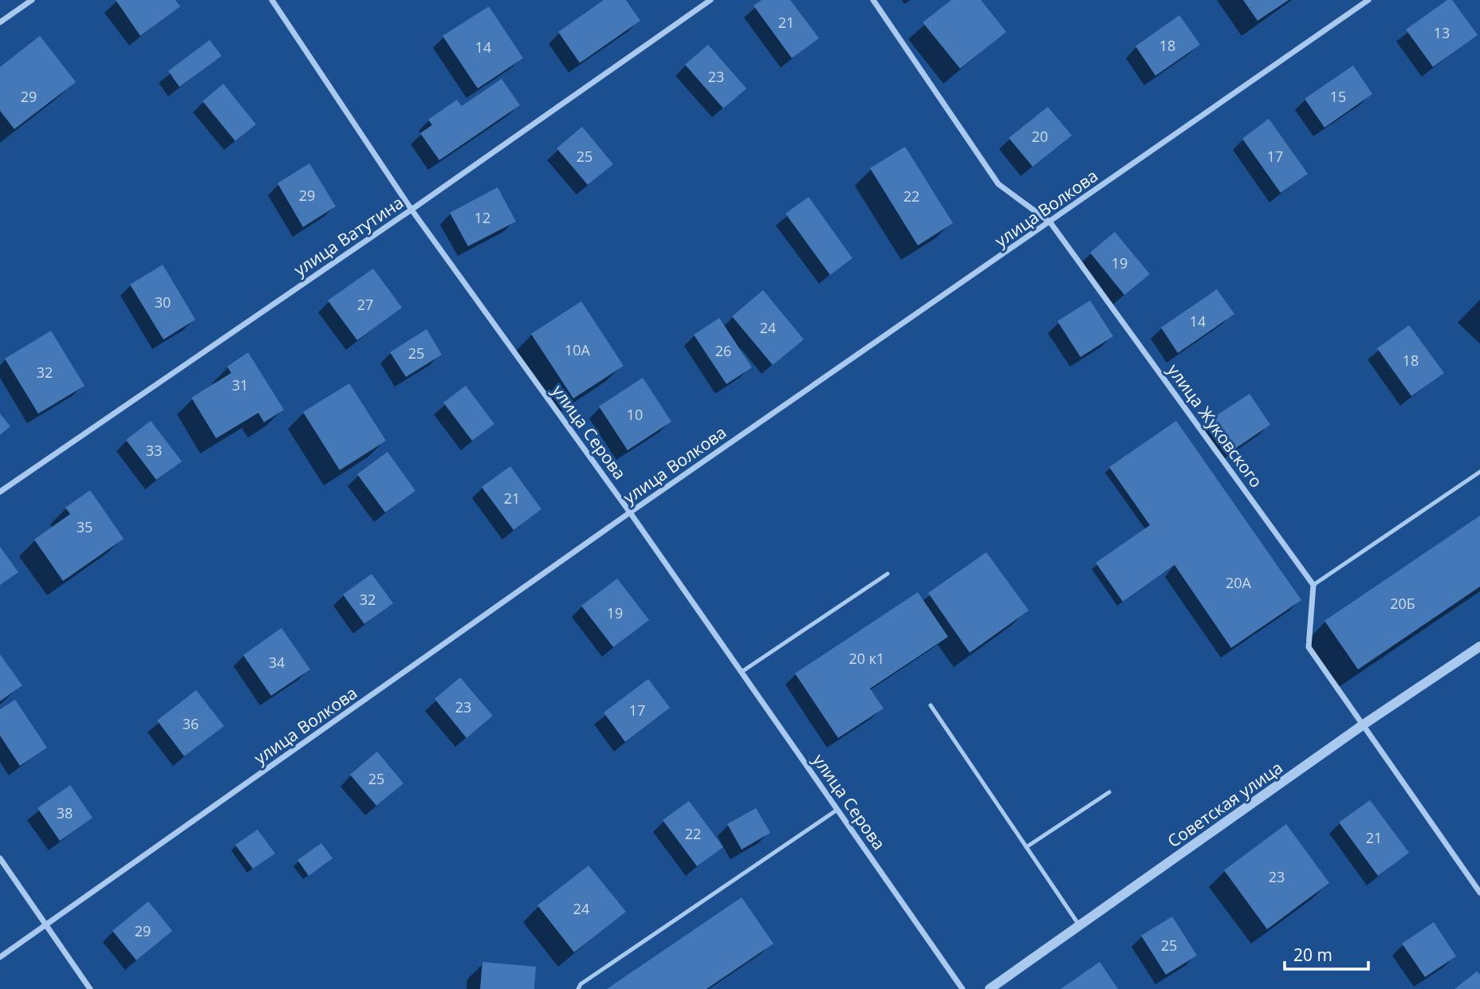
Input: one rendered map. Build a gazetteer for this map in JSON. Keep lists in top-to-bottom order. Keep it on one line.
{"streets":{"street":["улица Волкова","улица Ватутина","улица Жуковского","улица Серова","Советская улица"]},"crossings":[["улица Волкова","улица Жуковского"],["улица Волкова","улица Серова"],["улица Ватутина","улица Серова"]],"house_numbers":["21","13","18","14","23","29","15","20","25","17","29","22","12","19","30","27","14","24","10А","26","25","18","32","31","10","33","21","35","20А","32","20Б","19","20 к1","34","23","17","36","25","38","22","21","23","24","29","25"],"scale_bar":"20 m"}
